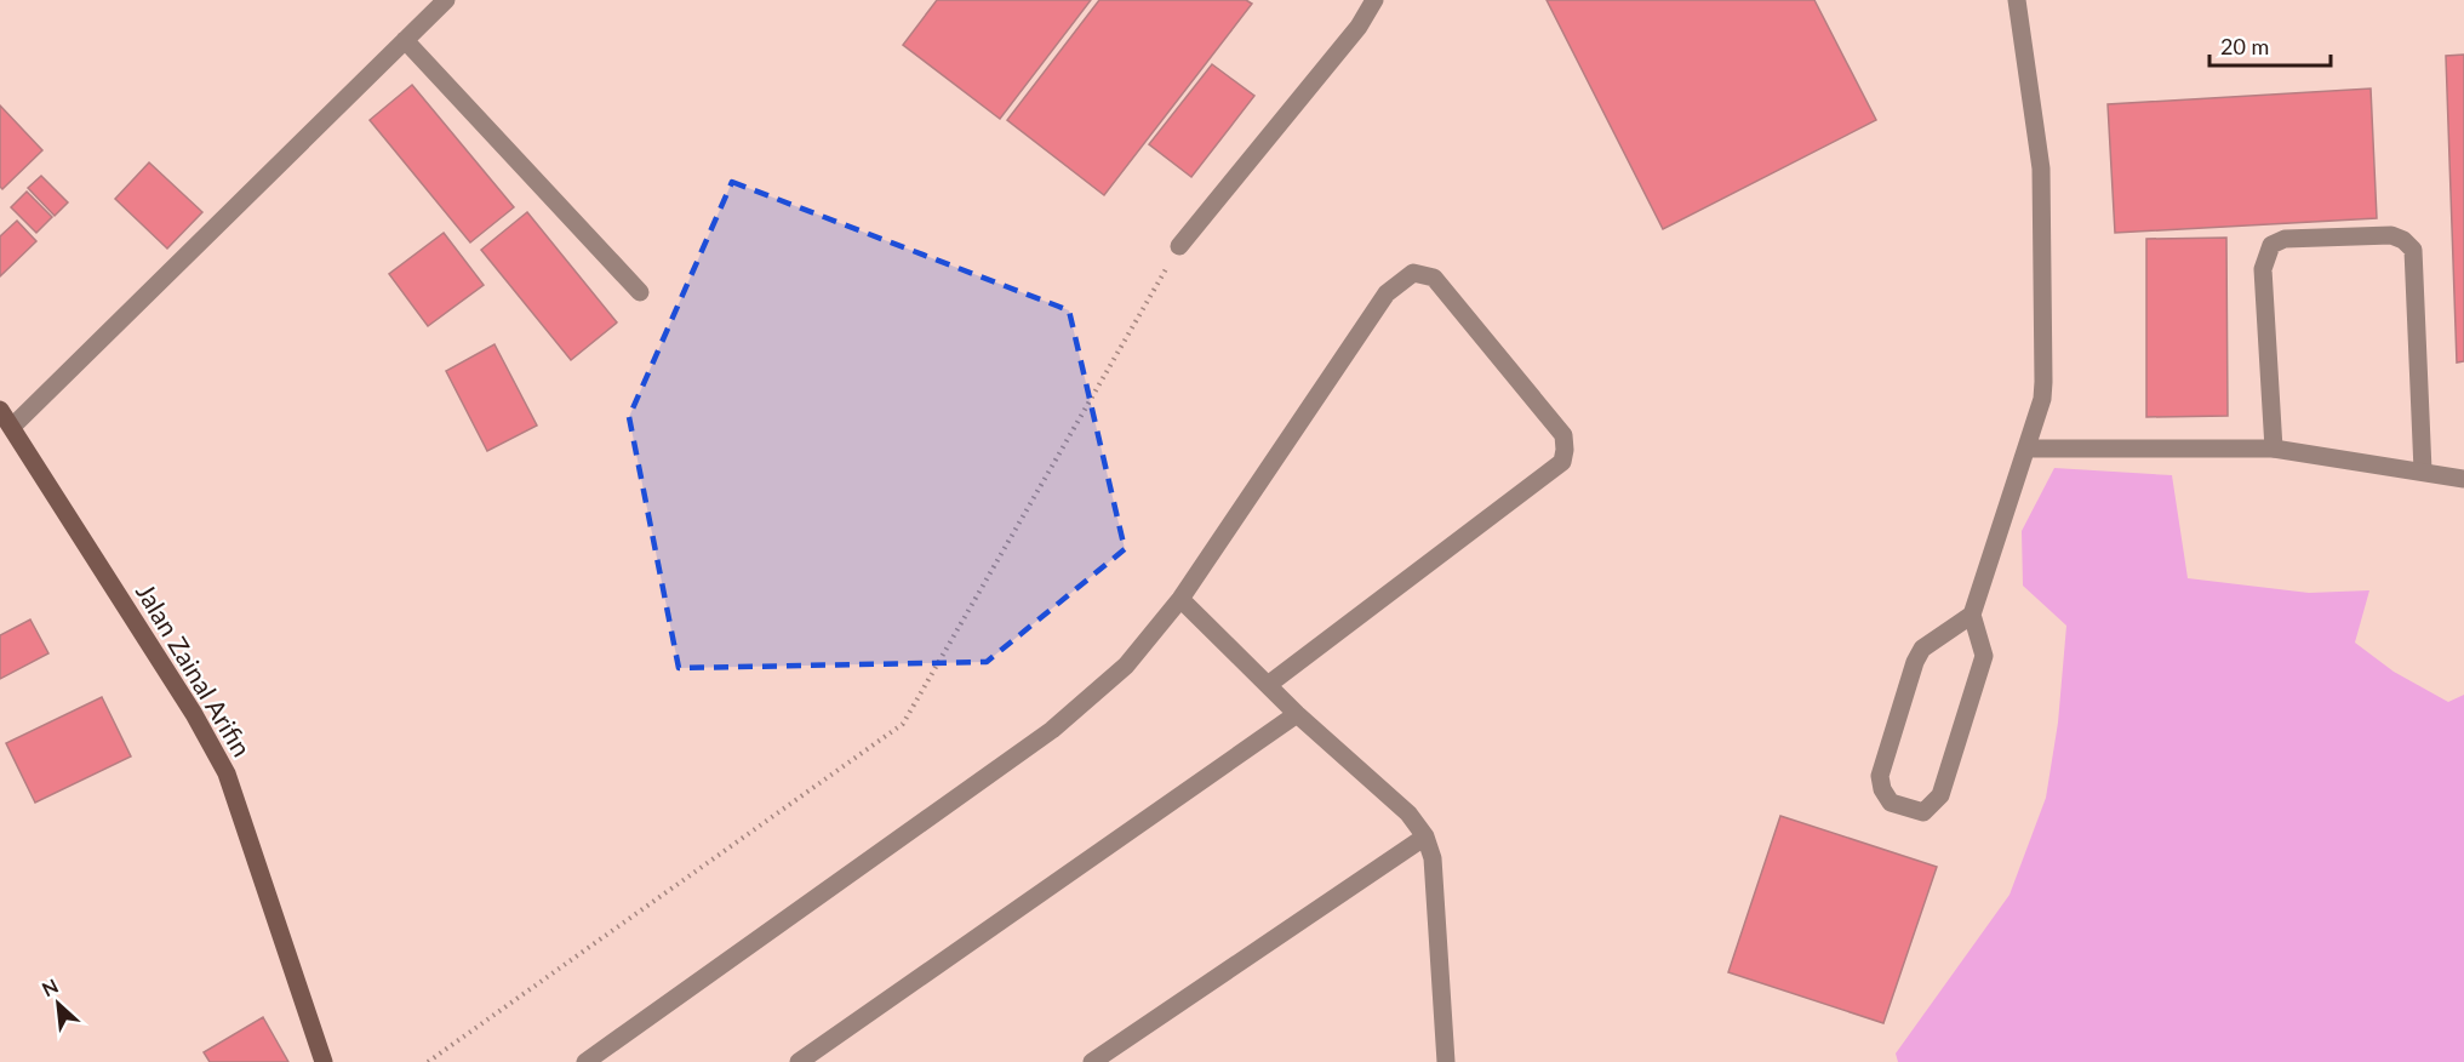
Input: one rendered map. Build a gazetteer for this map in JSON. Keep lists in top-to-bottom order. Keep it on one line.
{"streets":{"main road":["Jalan Zainal Arifin"]},"scale_bar":"20 m","north":"top left"}
